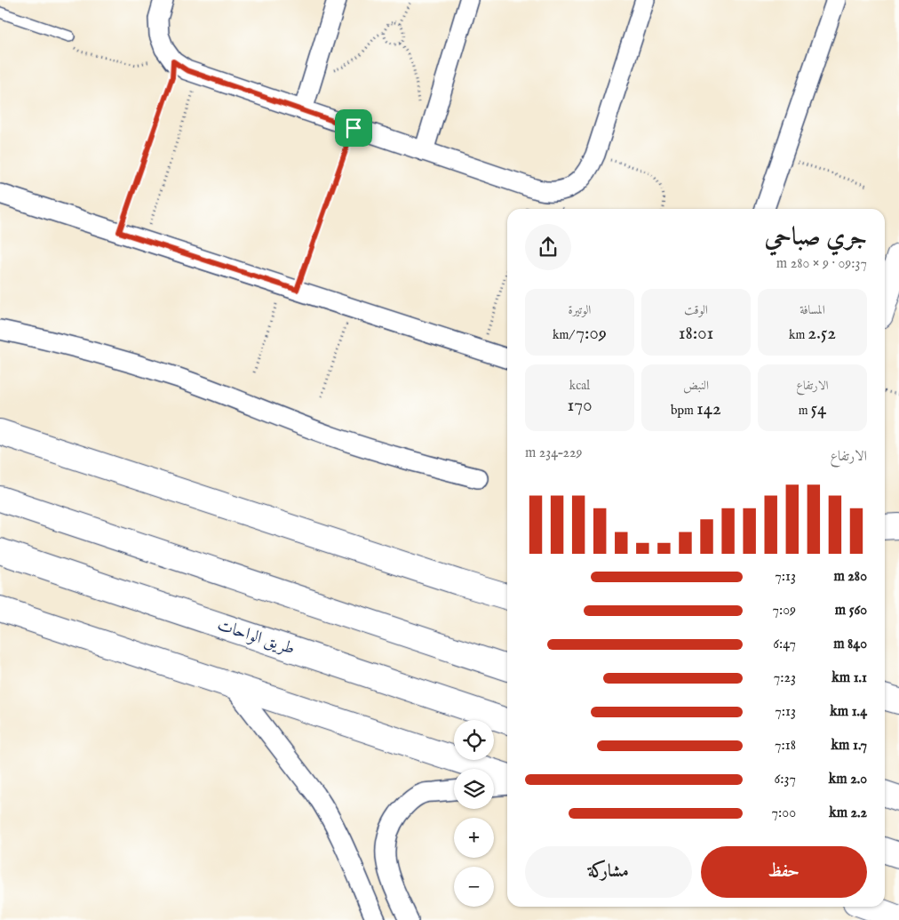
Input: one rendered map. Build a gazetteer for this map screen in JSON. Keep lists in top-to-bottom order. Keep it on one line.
{"streets":{"main road":["طريق الواحات"]},"page":{"heading":["جري صباحي","09:37 · 9 × 280 m"],"stats":[["المسافة","2.52 km"],["الوقت","18:01"],["الوتيرة","7:09 /km"],["الارتفاع","54 m"],["النبض","142 bpm"],["kcal","170"]],"chart":["الارتفاع","229–234 m"],"list":[{"name":"280 m","note":"7:13"},{"name":"560 m","note":"7:09"},{"name":"840 m","note":"6:47"},{"name":"1.1 km","note":"7:23"},{"name":"1.4 km","note":"7:13"},{"name":"1.7 km","note":"7:18"},{"name":"2.0 km","note":"6:37"},{"name":"2.2 km","note":"7:00"}],"map_buttons":["+","−"],"buttons":["حفظ","مشاركة"]}}
